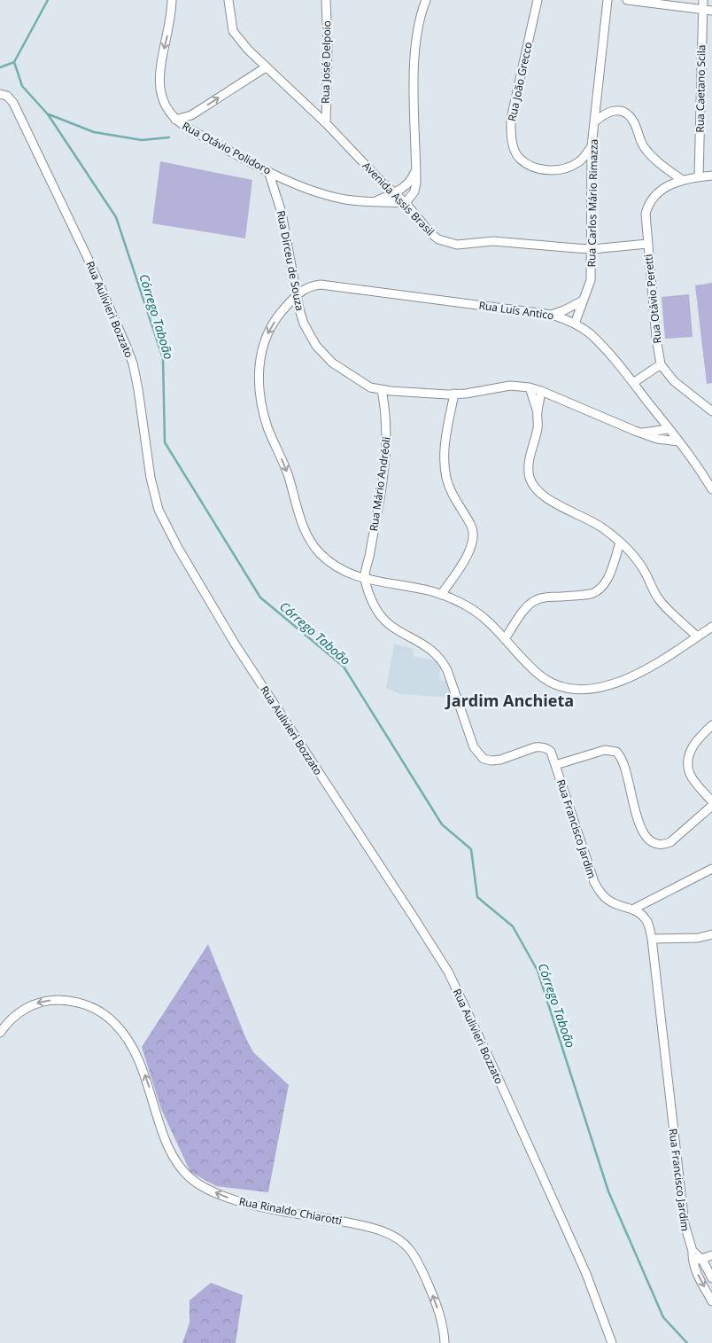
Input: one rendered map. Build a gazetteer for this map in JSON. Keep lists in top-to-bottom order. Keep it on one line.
{"streets":{"street":["Rua José Delpoio","Rua João Grecco","Rua Caetano Scila","Rua Otávio Polidoro","Avenida Assis Brasil","Rua Carlos Mário Rimazza","Rua Dirceu de Souza","Rua Otávio Peretti","Rua Aulivieri Bozzato","Rua Luís Antico","Rua Mário Andréoli","Rua Francisco Jardim","Rua Rinaldo Chiarotti"]},"crossings":[["Rua José Delpoio","Avenida Assis Brasil"],["Rua João Grecco","Rua Carlos Mário Rimazza"],["Rua Otávio Polidoro","Avenida Assis Brasil"],["Rua Otávio Polidoro","Rua Dirceu de Souza"],["Avenida Assis Brasil","Rua Carlos Mário Rimazza"],["Avenida Assis Brasil","Rua Otávio Peretti"],["Rua Carlos Mário Rimazza","Rua Luís Antico"],["Rua Dirceu de Souza","Rua Luís Antico"],["Rua Dirceu de Souza","Rua Mário Andréoli"],["Rua Mário Andréoli","Rua Francisco Jardim"]],"one_way":["Rua Rinaldo Chiarotti"],"districts":["Jardim Anchieta"],"water":["Córrego Taboão"]}
